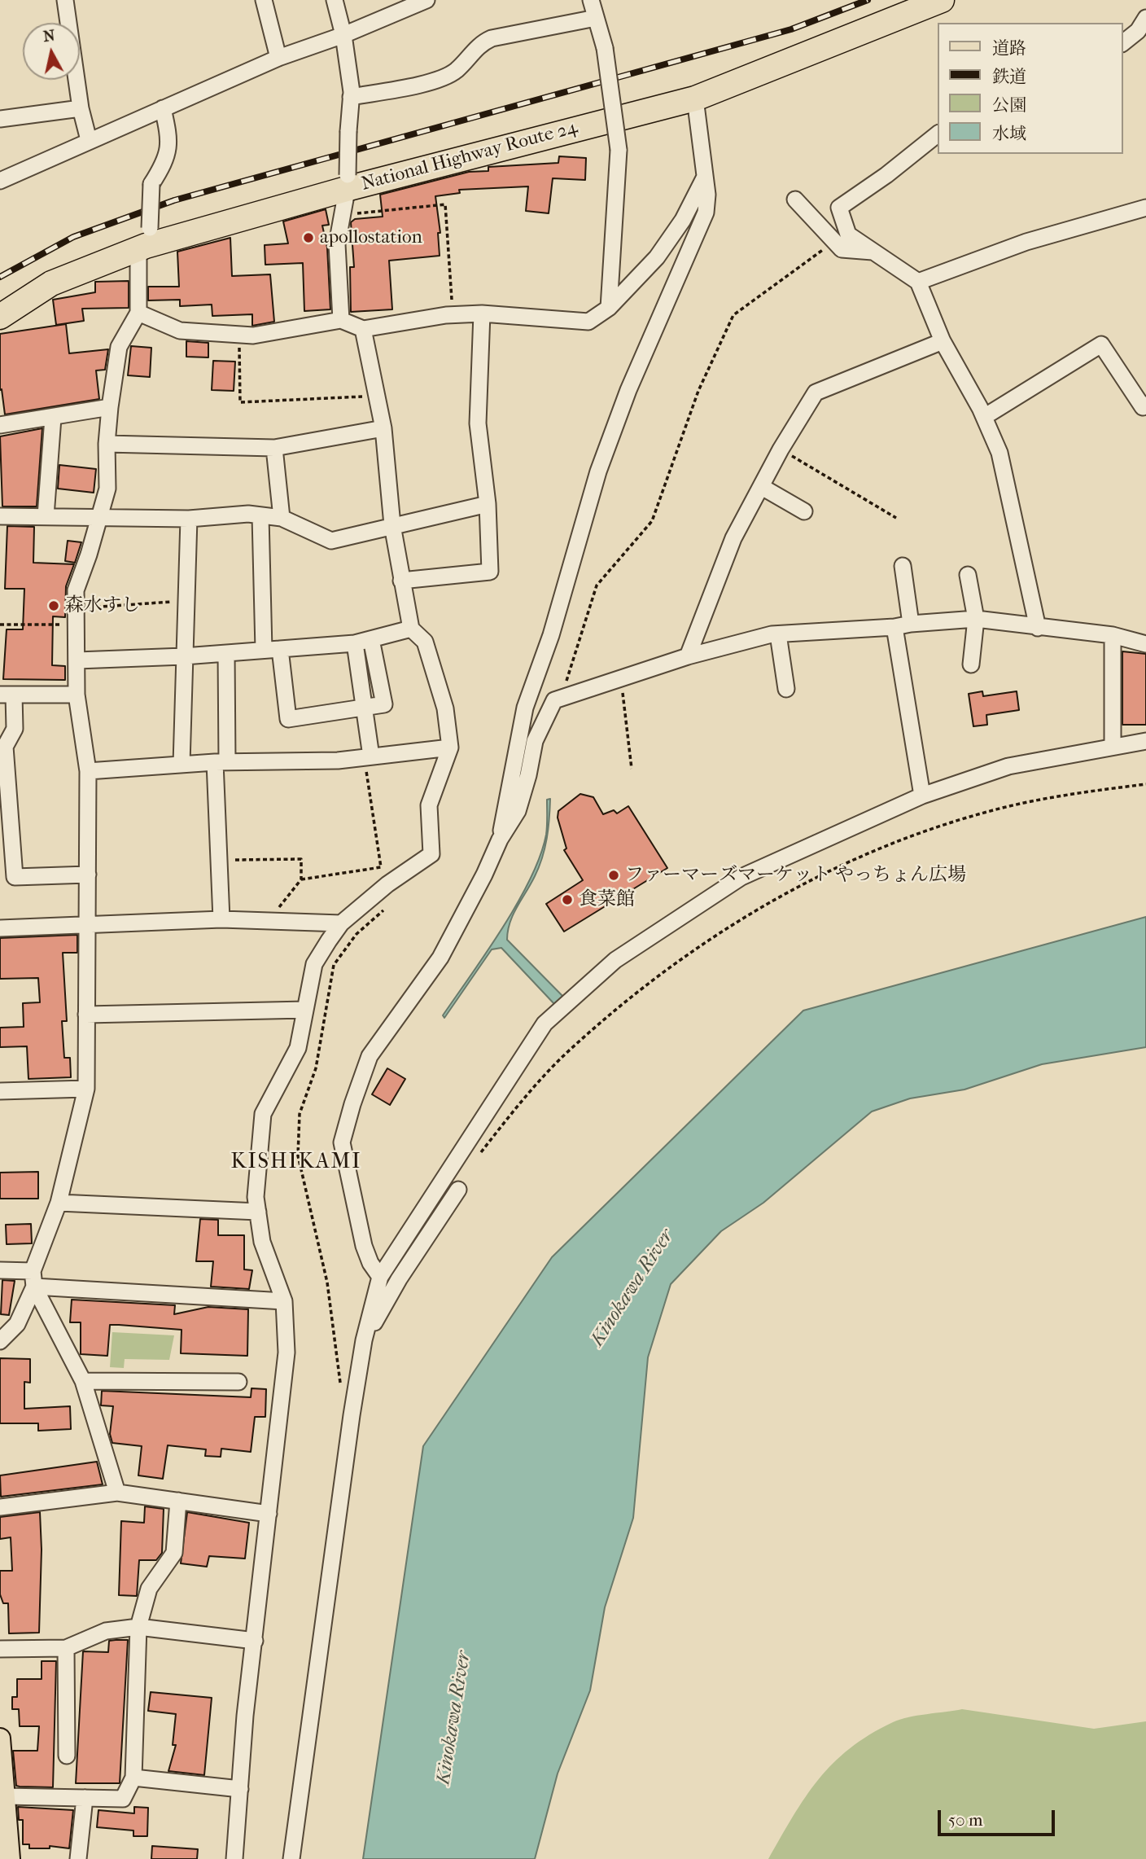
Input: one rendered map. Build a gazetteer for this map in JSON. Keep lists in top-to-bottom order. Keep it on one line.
{"streets":{"highway":["National Highway Route 24"]},"districts":["KISHIKAMI"],"water":["Kinokawa River"],"places":["apollostation","森水すし","ファーマーズマーケット やっちょん広場","食菜館"],"legend":["道路","鉄道","公園","水域"],"scale_bar":"50 m","north":"top"}
